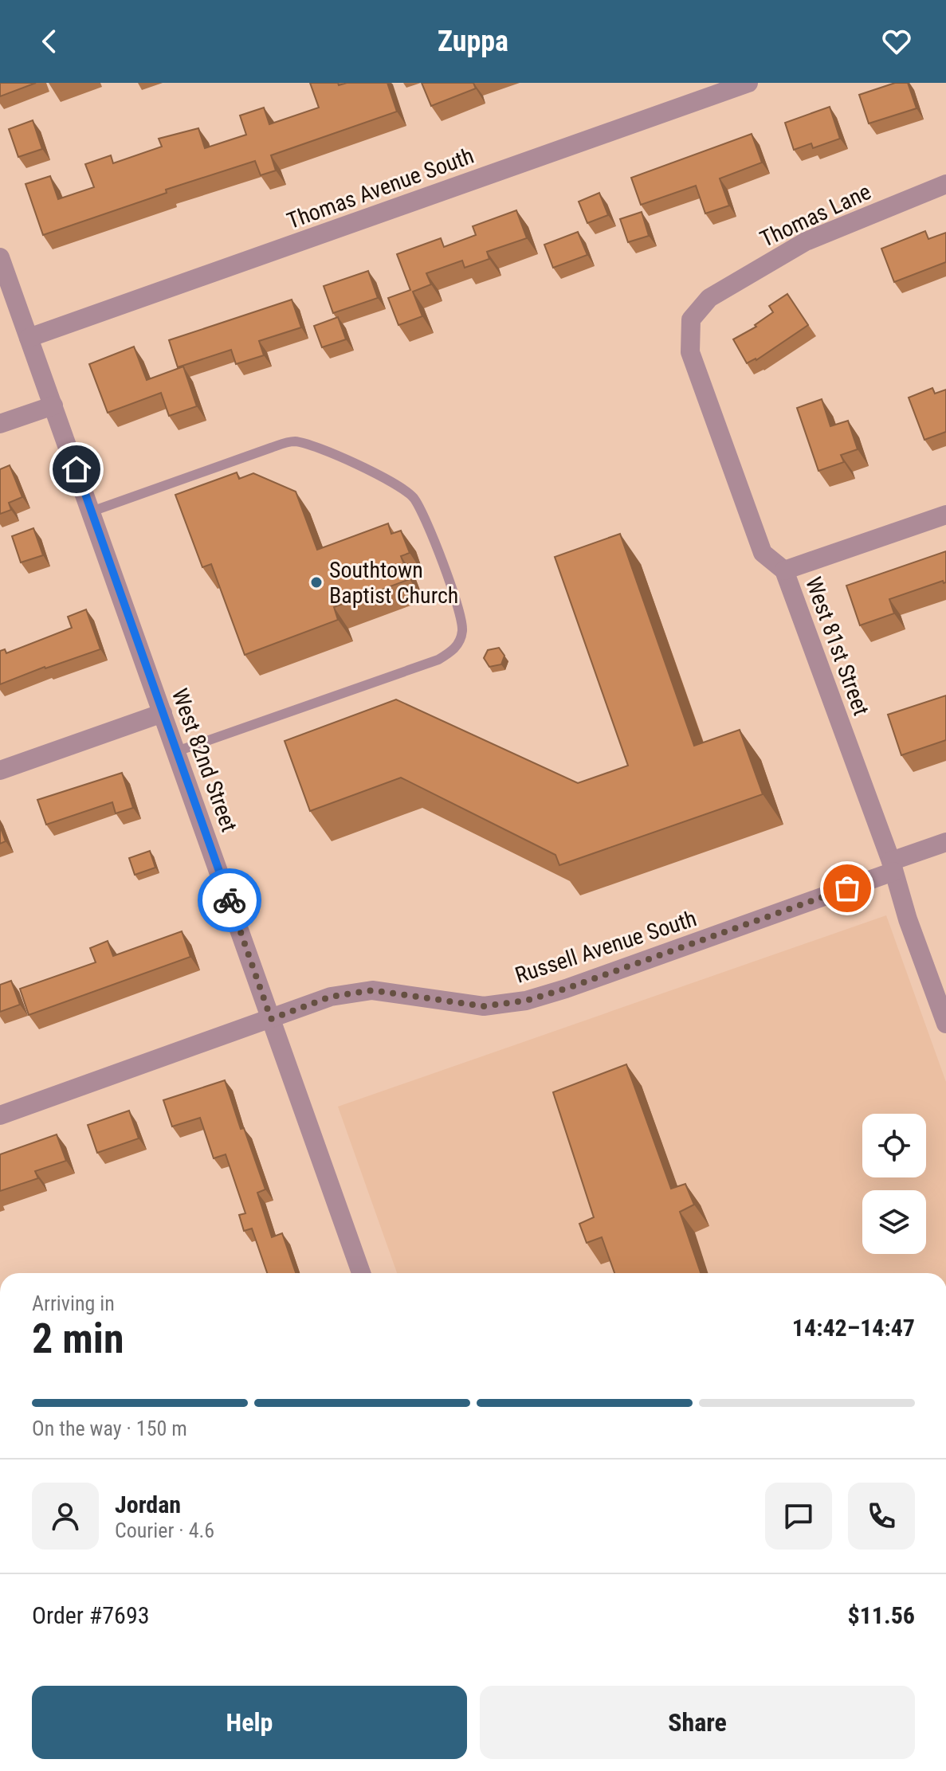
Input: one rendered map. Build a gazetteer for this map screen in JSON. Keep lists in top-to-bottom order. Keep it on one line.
{"streets":{"street":["Thomas Avenue South","Thomas Lane","West 81st Street","West 82nd Street","Russell Avenue South"]},"crossings":[["Thomas Avenue South","West 82nd Street"],["Thomas Lane","West 81st Street"],["West 81st Street","Russell Avenue South"],["West 82nd Street","Russell Avenue South"]],"places":["Southtown Baptist Church"],"page":{"header":"Zuppa","heading":["2 min","Arriving in","14:42–14:47"],"panel":["Jordan","Courier · 4.6","Order #7693","$11.56"],"bar":"On the way · 150 m","buttons":["Help","Share"]}}
